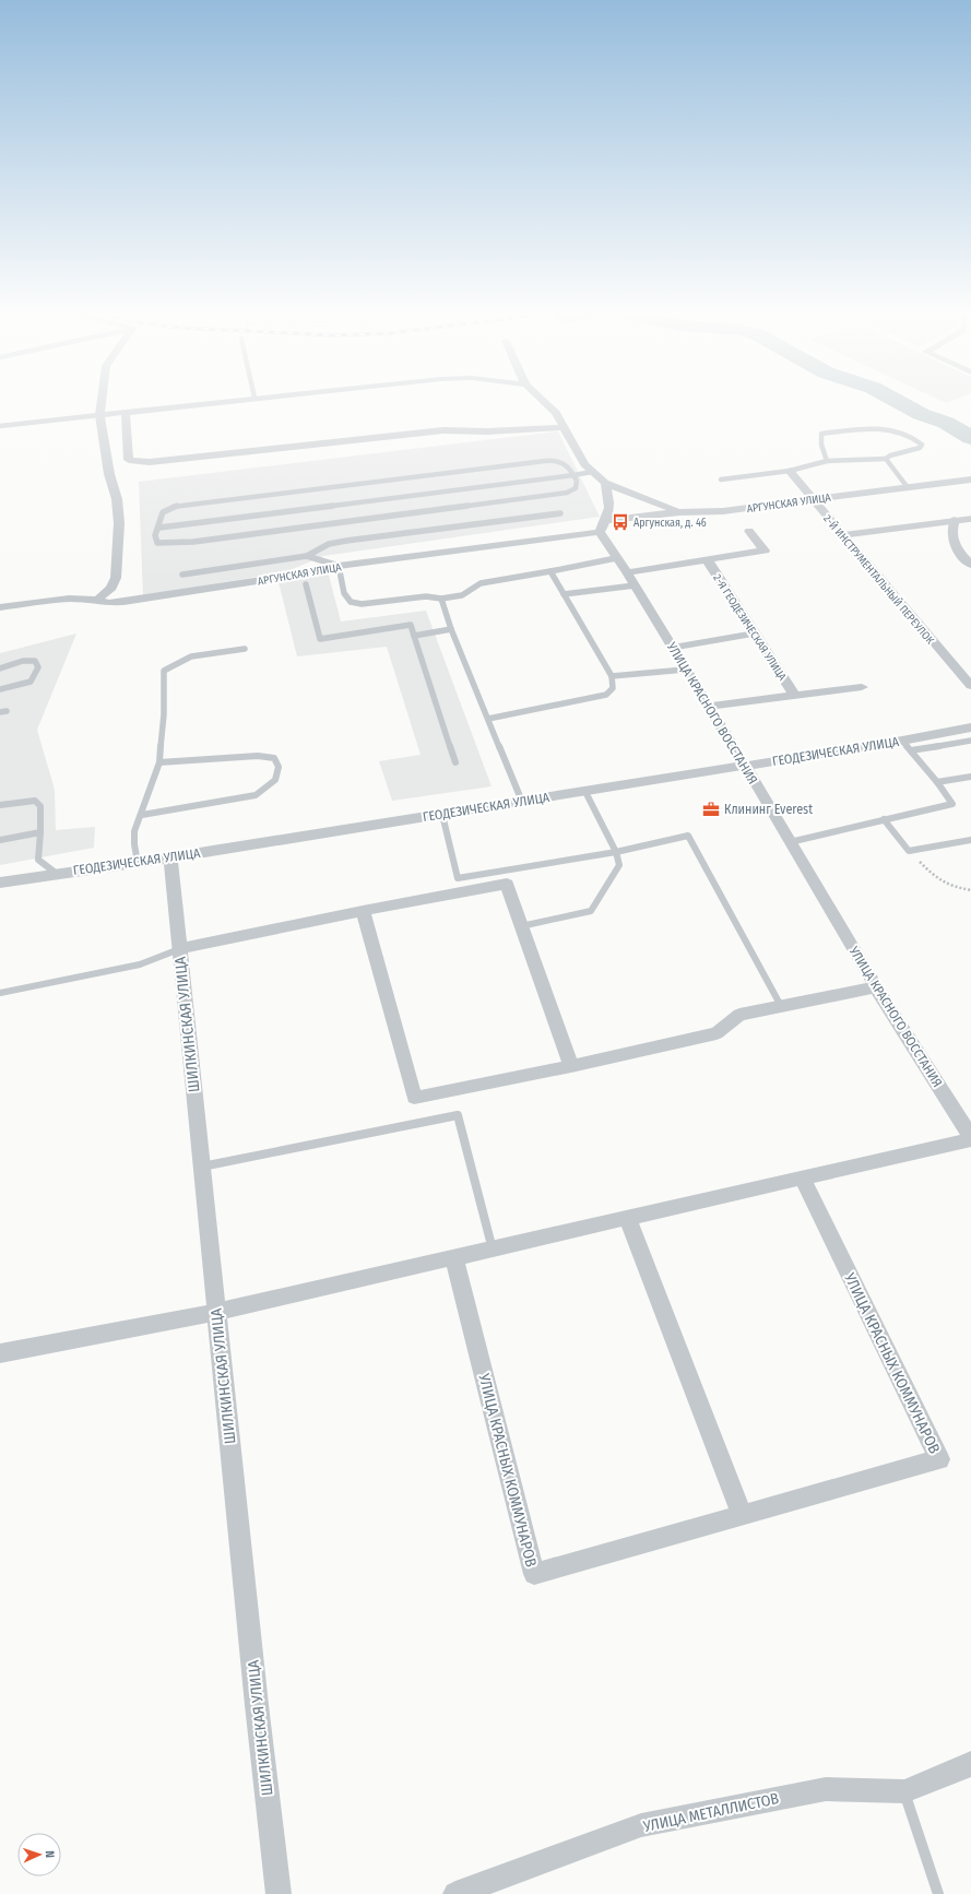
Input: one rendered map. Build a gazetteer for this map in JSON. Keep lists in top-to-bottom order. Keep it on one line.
{"streets":{"street":["АРГУНСКАЯ УЛИЦА","2-Й ИНСТРУМЕНТАЛЬНЫЙ ПЕРЕУЛОК","2-Я ГЕОДЕЗИЧЕСКАЯ УЛИЦА","УЛИЦА КРАСНОГО ВОССТАНИЯ","ГЕОДЕЗИЧЕСКАЯ УЛИЦА","ШИЛКИНСКАЯ УЛИЦА","УЛИЦА КРАСНЫХ КОММУНАРОВ","УЛИЦА МЕТАЛЛИСТОВ"]},"crossings":[["АРГУНСКАЯ УЛИЦА","2-Й ИНСТРУМЕНТАЛЬНЫЙ ПЕРЕУЛОК"],["АРГУНСКАЯ УЛИЦА","УЛИЦА КРАСНОГО ВОССТАНИЯ"],["УЛИЦА КРАСНОГО ВОССТАНИЯ","ГЕОДЕЗИЧЕСКАЯ УЛИЦА"],["ГЕОДЕЗИЧЕСКАЯ УЛИЦА","ШИЛКИНСКАЯ УЛИЦА"]],"places":{"bus stop":["Аргунская, д. 46"],"office":["Клининг Everest"]},"north":"right"}
